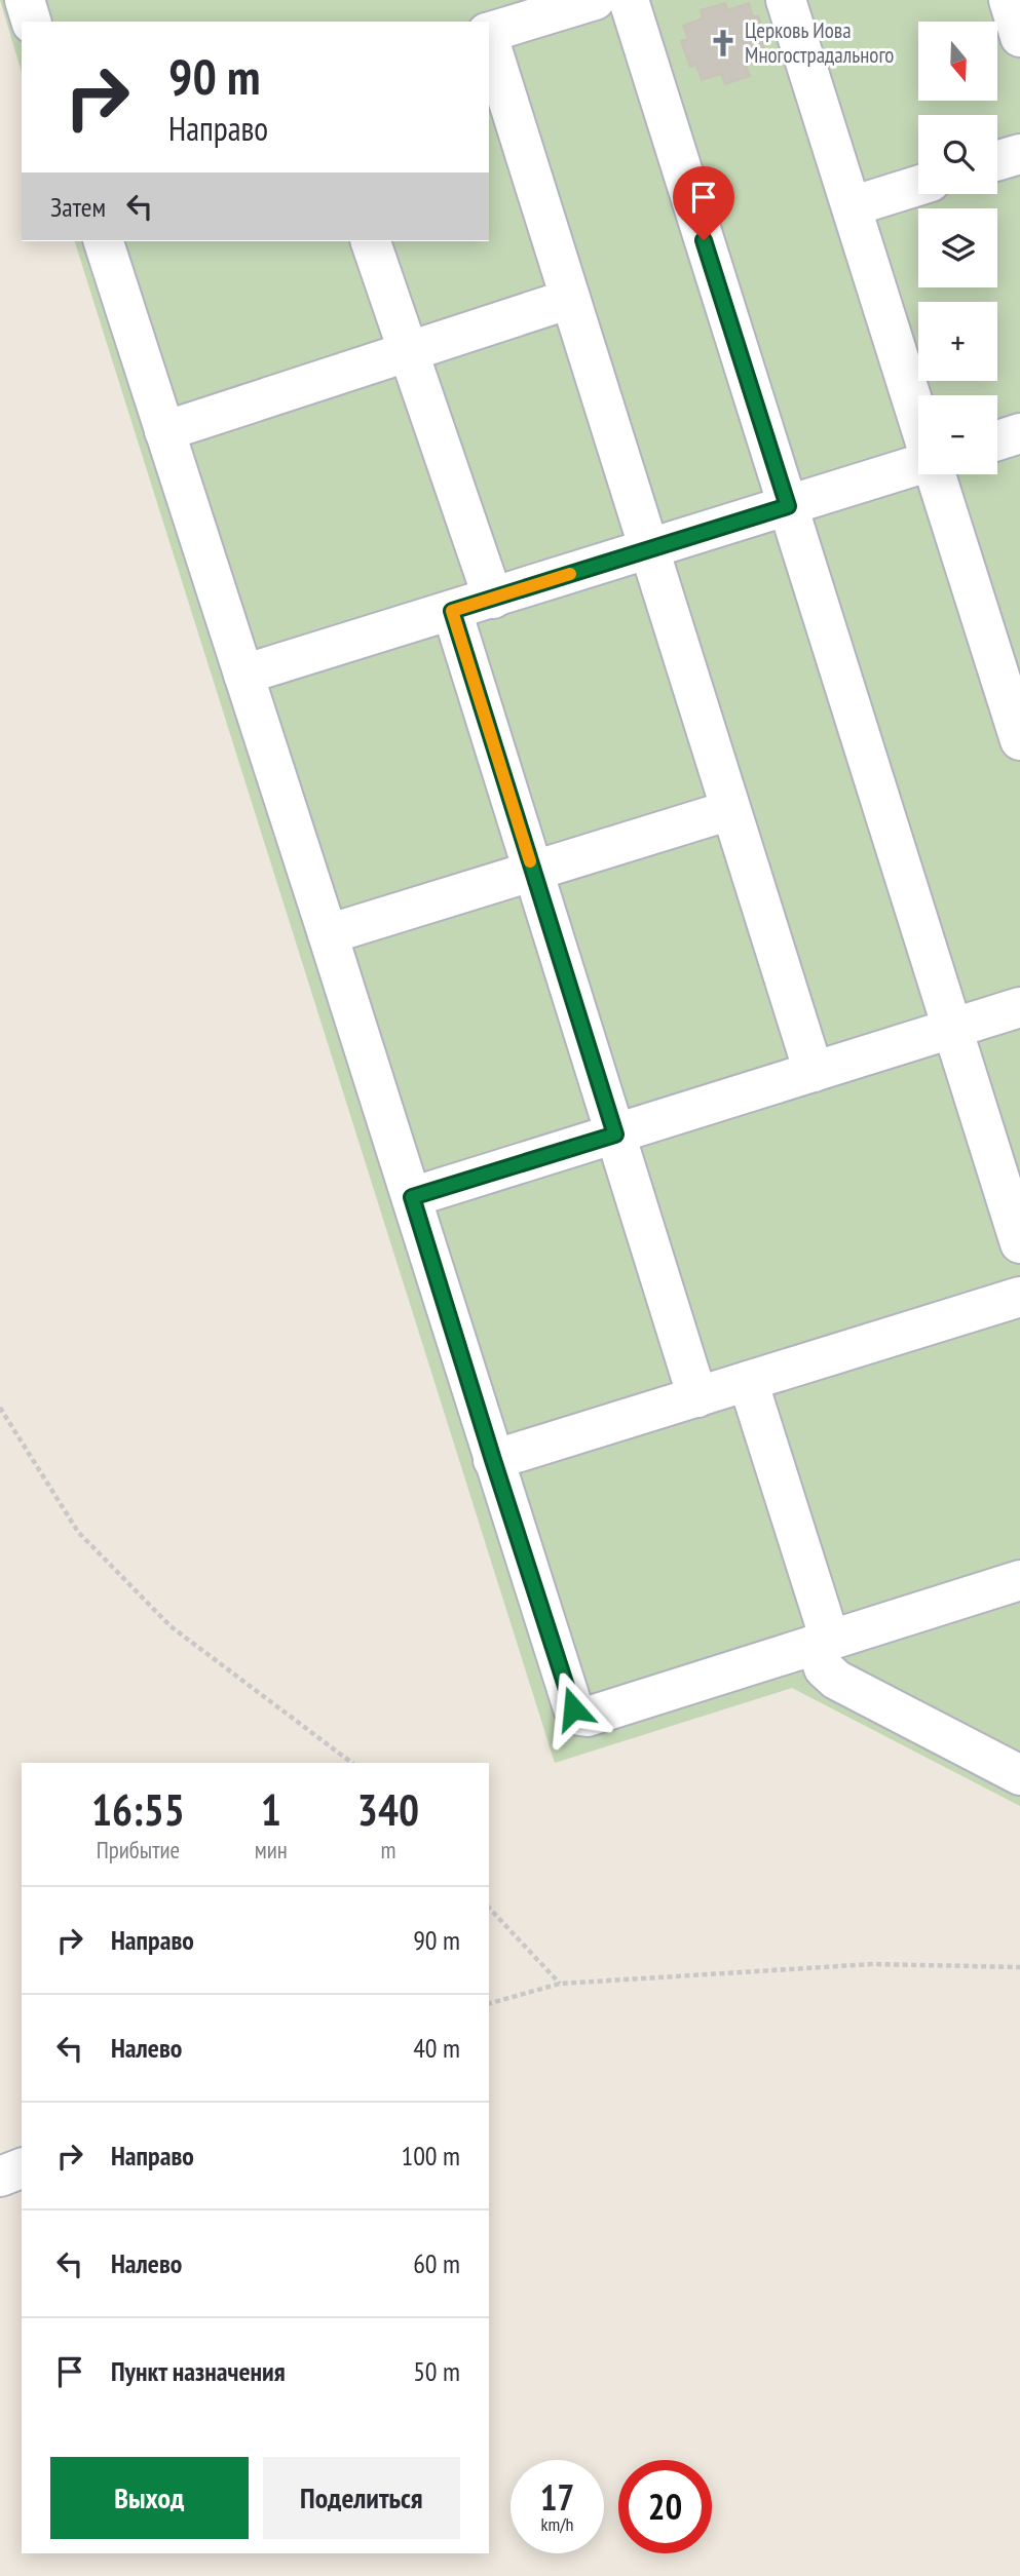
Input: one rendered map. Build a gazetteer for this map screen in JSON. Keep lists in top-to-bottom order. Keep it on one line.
{"places":{"church":["Церковь Иова Многострадального"]},"north":"bottom","page":{"map_buttons":["+","−"],"turn":["90 m","Направо"],"then":"Затем","eta":["16:55","Прибытие","1","мин","340","m"],"list":[{"name":"Направо","value":"90 m"},{"name":"Налево","value":"40 m"},{"name":"Направо","value":"100 m"},{"name":"Налево","value":"60 m"},{"name":"Пункт назначения","value":"50 m"}],"buttons":["Выход","Поделиться"],"speed":"17 km/h","limit":"20"}}
